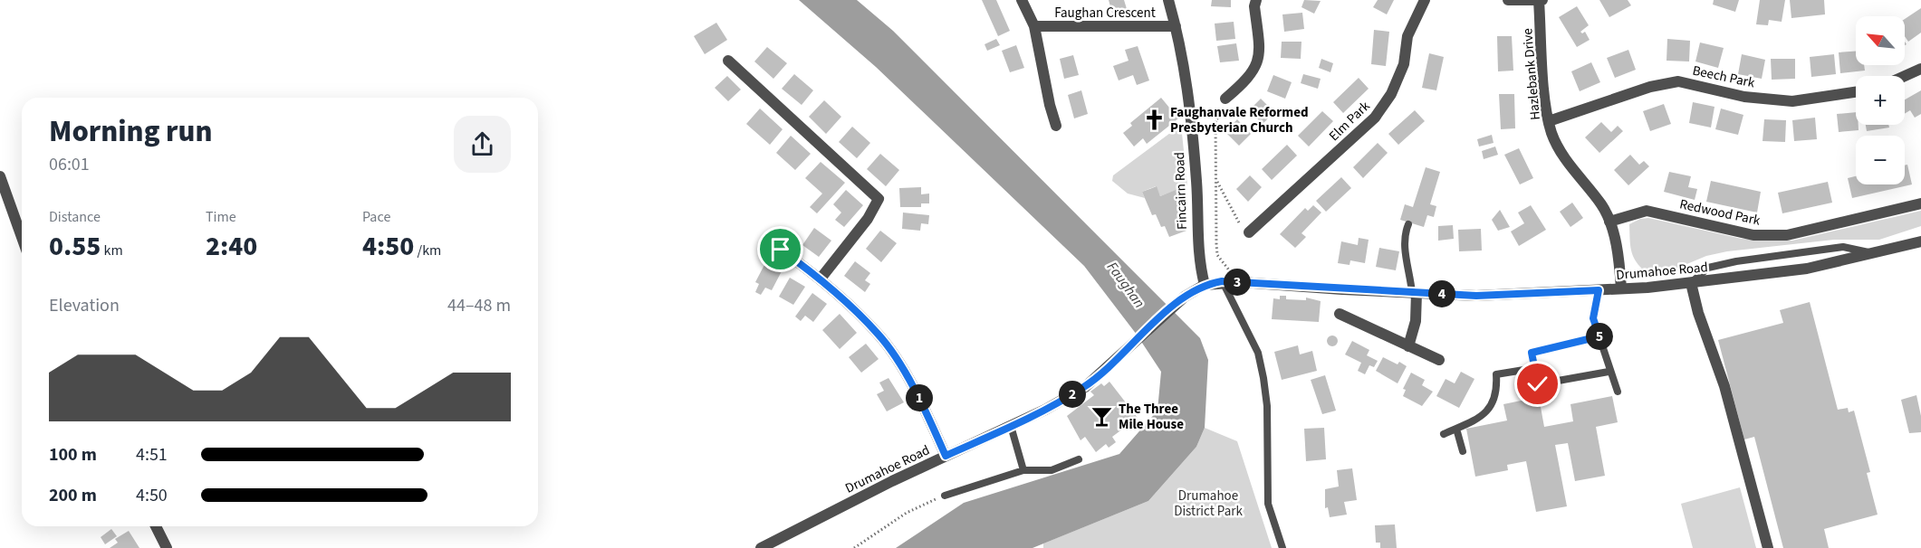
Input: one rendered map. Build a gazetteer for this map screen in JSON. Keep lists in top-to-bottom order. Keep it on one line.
{"streets":{"street":["Faughan Crescent","Hazlebank Drive","Beech Park","Elm Park","Fincairn Road","Redwood Park","Drumahoe Road"]},"crossings":[["Faughan Crescent","Fincairn Road"],["Hazlebank Drive","Beech Park"],["Hazlebank Drive","Redwood Park"],["Hazlebank Drive","Drumahoe Road"],["Fincairn Road","Drumahoe Road"]],"water":["Faughan"],"parks":["Drumahoe District Park"],"places":{"church":["Faughanvale Reformed Presbyterian Church"],"bar":["The Three Mile House"]},"north":"top left","page":{"map_buttons":["+","−"],"heading":["Morning run","06:01"],"stats":[["Distance","0.55 km"],["Time","2:40"],["Pace","4:50 /km"]],"pins":["3","4","5","2","1"],"chart":["Elevation","44–48 m"],"list":[{"name":"100 m","note":"4:51"},{"name":"200 m","note":"4:50"}]}}
